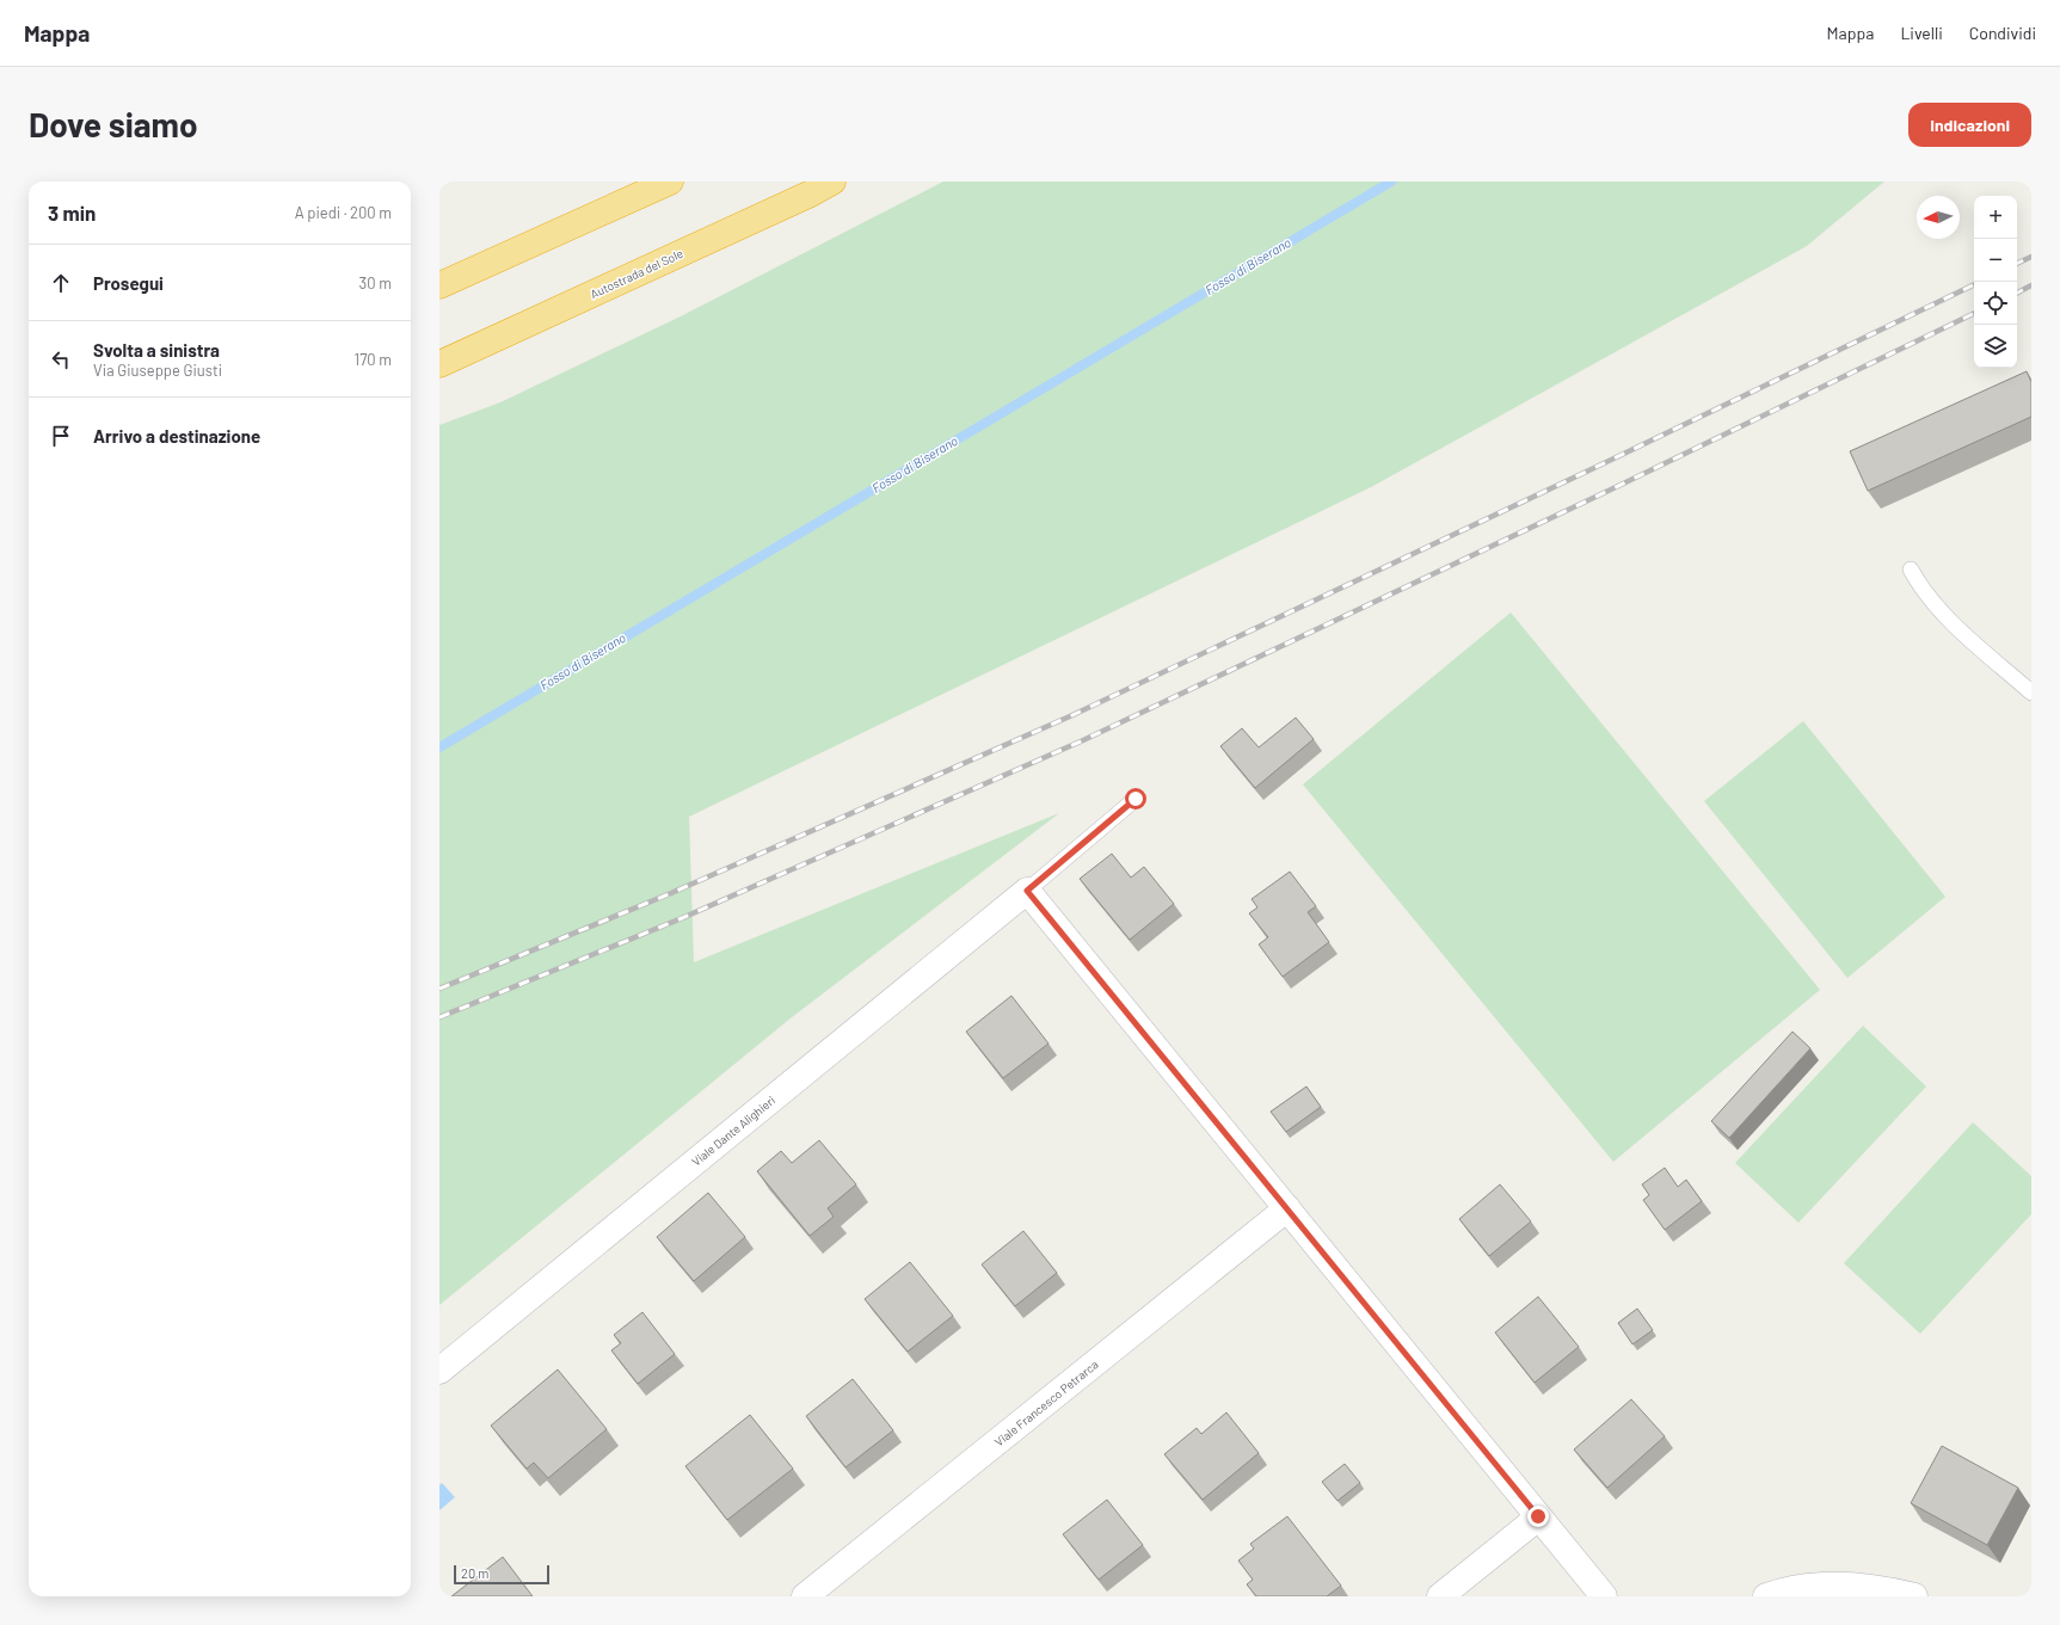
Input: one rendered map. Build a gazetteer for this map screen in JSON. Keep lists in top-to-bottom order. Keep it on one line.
{"streets":{"highway":["Autostrada del Sole"],"street":["Viale Dante Alighieri","Viale Francesco Petrarca"]},"water":["Fosso di Biserano"],"scale_bar":"20 m","north":"left","page":{"header":"Mappa","nav":["Mappa","Livelli","Condividi"],"buttons":"Indicazioni","title":"Dove siamo","heading":["3 min","A piedi · 200 m"],"map_buttons":["+","−"],"list":[["Prosegui","30 m"],["Svolta a sinistra","Via Giuseppe Giusti","170 m"],"Arrivo a destinazione"],"scale":"20 m"}}
